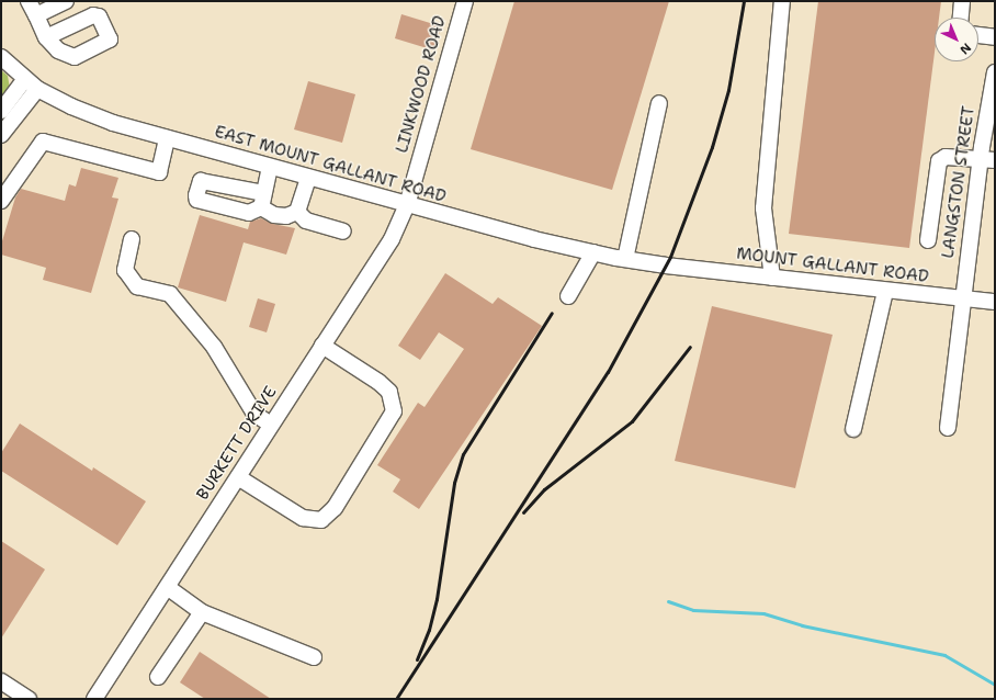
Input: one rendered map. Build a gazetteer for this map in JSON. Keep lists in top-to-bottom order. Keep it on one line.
{"streets":{"street":["LINKWOOD ROAD","EAST MOUNT GALLANT ROAD","LANGSTON STREET","MOUNT GALLANT ROAD","BURKETT DRIVE"]},"crossings":[["LINKWOOD ROAD","EAST MOUNT GALLANT ROAD"],["LINKWOOD ROAD","BURKETT DRIVE"],["EAST MOUNT GALLANT ROAD","MOUNT GALLANT ROAD"],["EAST MOUNT GALLANT ROAD","BURKETT DRIVE"],["LANGSTON STREET","MOUNT GALLANT ROAD"]],"north":"bottom right"}
